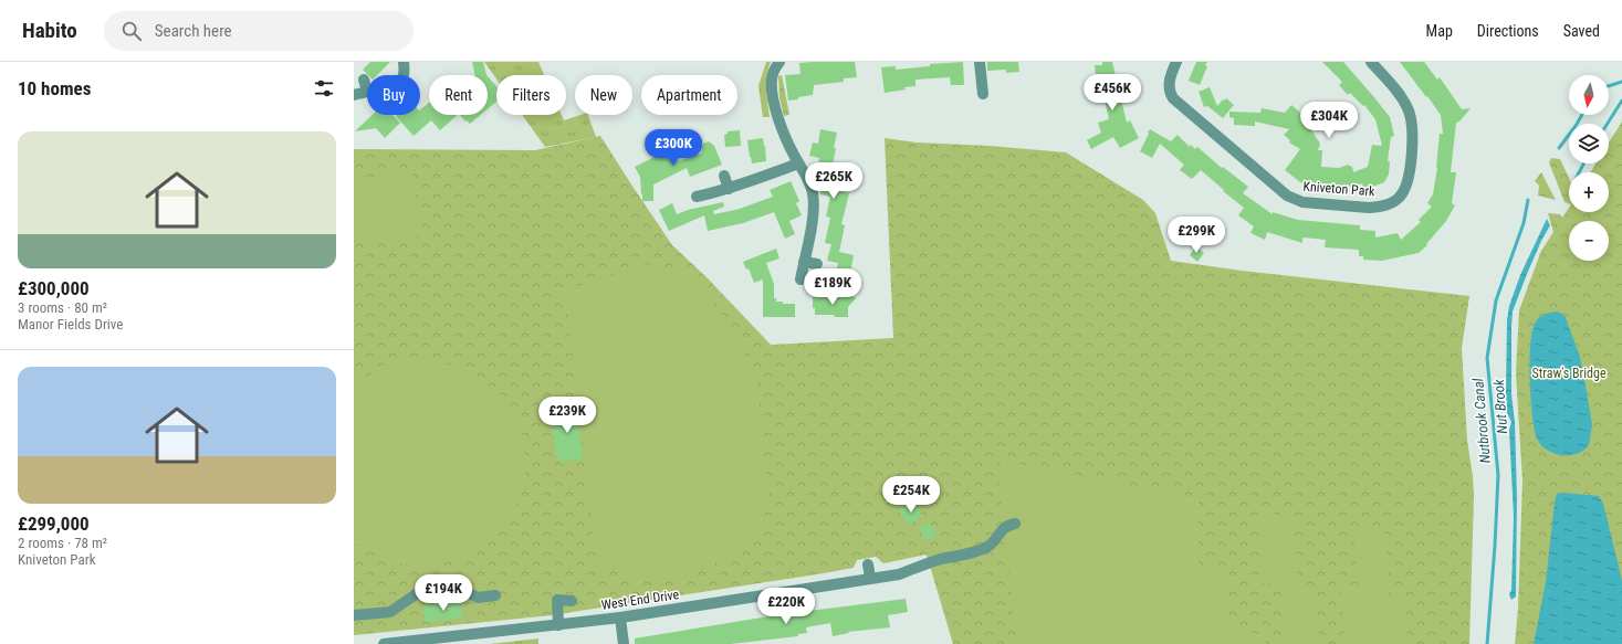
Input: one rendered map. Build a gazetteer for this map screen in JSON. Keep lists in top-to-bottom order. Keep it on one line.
{"streets":{"street":["Kniveton Park","West End Drive"]},"water":["Nut Brook","Nutbrook Canal"],"parks":["Straw's Bridge"],"north":"bottom","page":{"header":"Habito","search":"Search here","nav":["Map","Directions","Saved"],"heading":"10 homes","price":["£456K","£304K","£300K","£265K","£299K","£189K","£239K","£254K","£194K","£220K"],"map_buttons":["+","−"],"chip":["Buy","Rent","Filters","New","Apartment"],"list":[{"name":"£300,000","note":"3 rooms · 80 m² · Manor Fields Drive"},{"name":"£299,000","note":"2 rooms · 78 m² · Kniveton Park"}]}}
